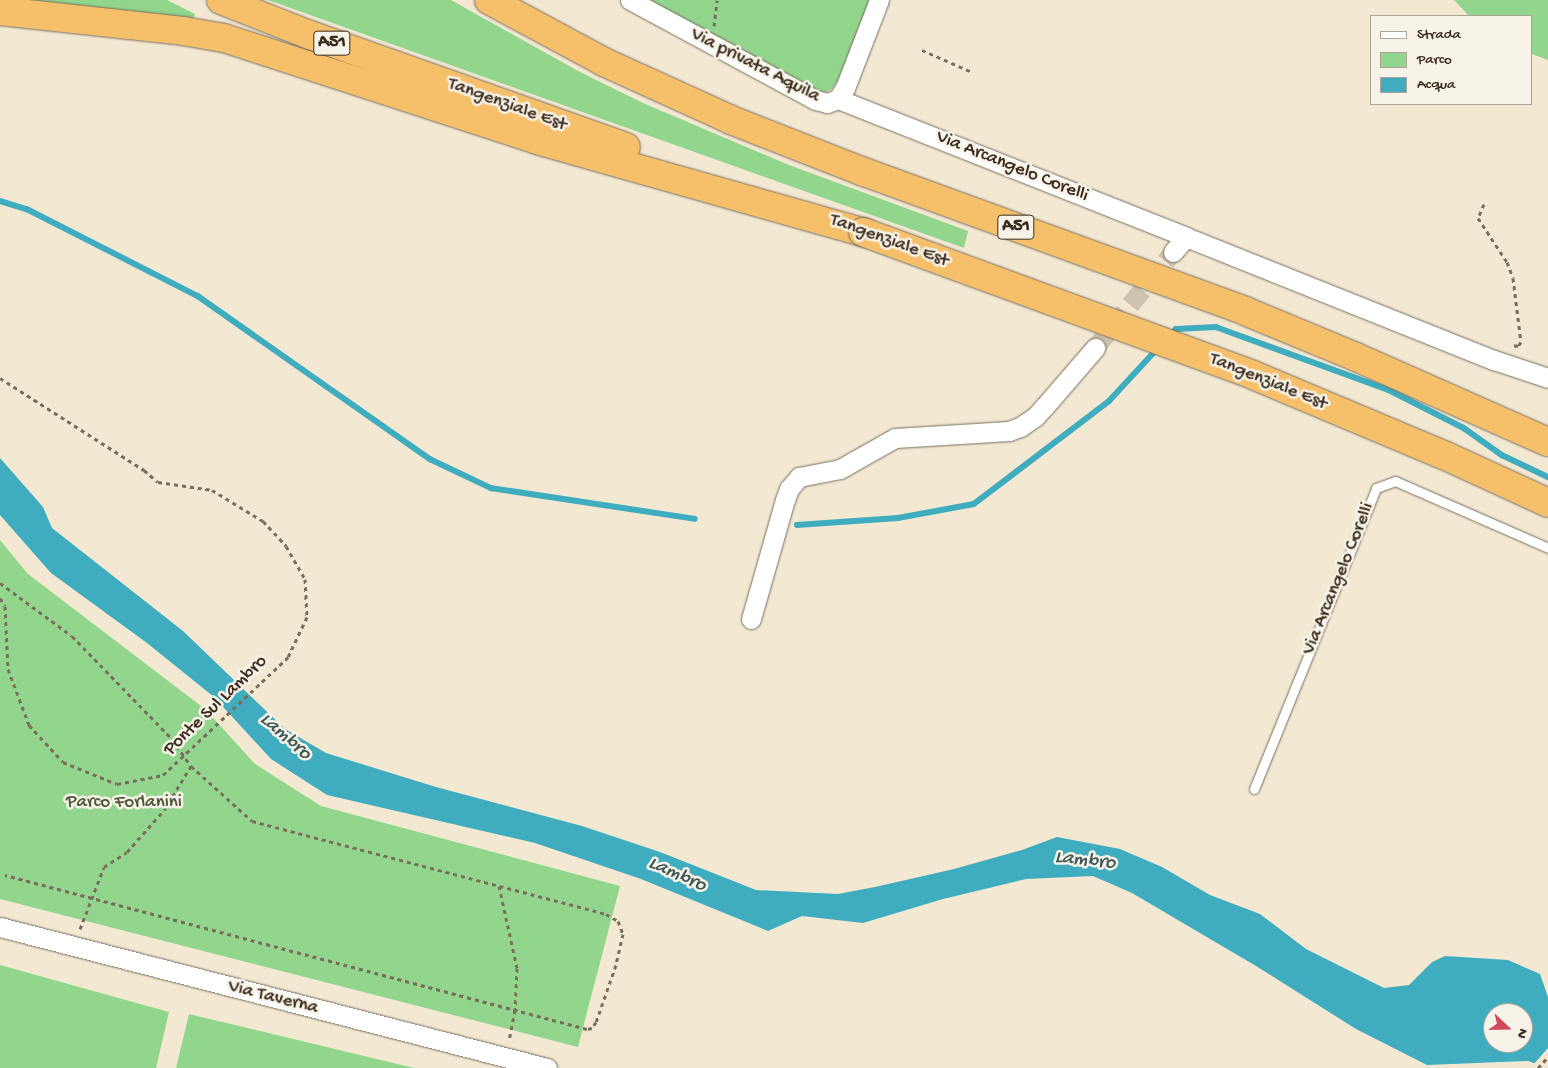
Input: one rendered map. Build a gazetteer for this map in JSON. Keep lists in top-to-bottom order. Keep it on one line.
{"streets":{"highway":["A51","Tangenziale Est"],"street":["Via privata Aquila","Via Arcangelo Corelli","Via Taverna"],"path":["Ponte Sul Lambro"]},"crossings":[["Via privata Aquila","Via Arcangelo Corelli"]],"water":["Lambro"],"parks":["Parco Forlanini"],"legend":["Strada","Parco","Acqua"],"north":"right"}
